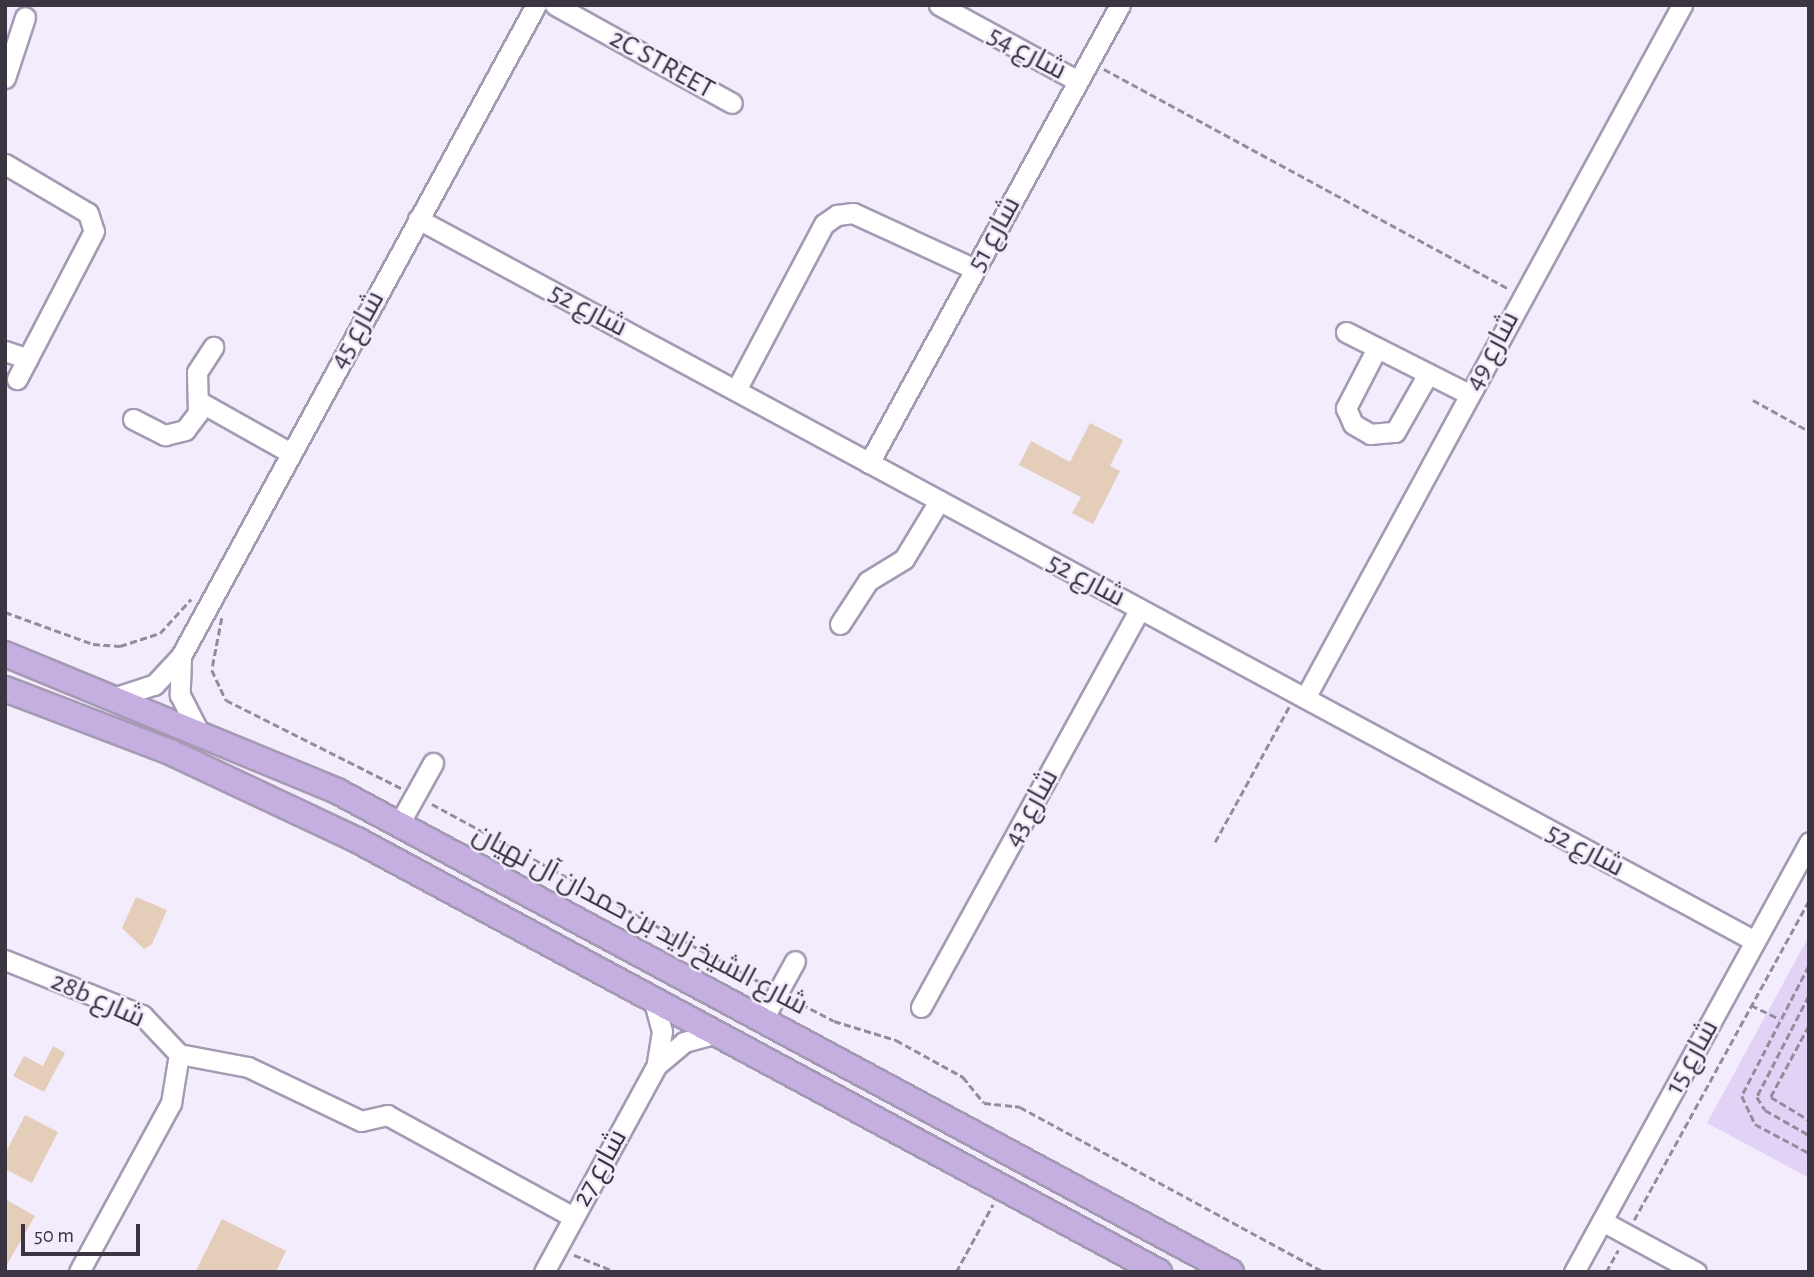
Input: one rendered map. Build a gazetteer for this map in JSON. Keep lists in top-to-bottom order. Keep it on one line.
{"streets":{"main road":["شارع الشيخ زايد بن حمدان آل نهيان"],"street":["شارع 54","2C STREET","شارع 51","شارع 52","شارع 45","شارع 49","شارع 43","28b شارع","شارع 15","شارع 27"]},"crossings":[["شارع 54","شارع 51"],["شارع 51","شارع 52"],["شارع 52","شارع 45"],["شارع 52","شارع 49"],["شارع 52","شارع 43"],["شارع 52","شارع 15"],["شارع 45","شارع الشيخ زايد بن حمدان آل نهيان"]],"scale_bar":"50 m"}
